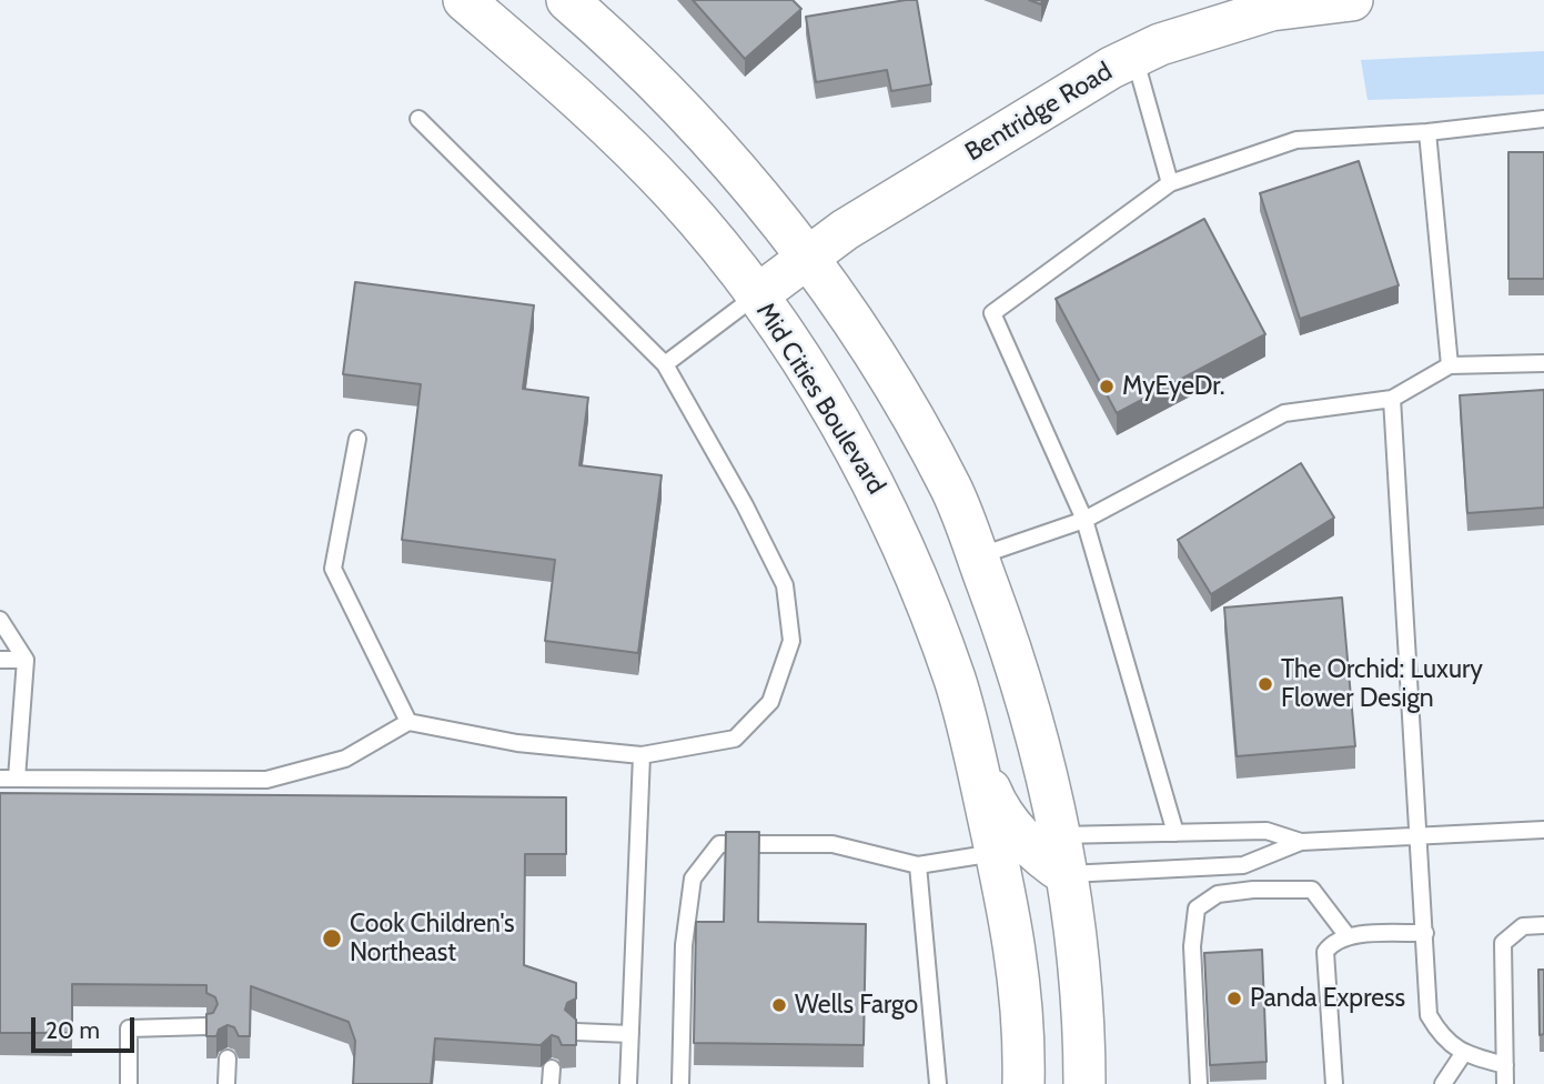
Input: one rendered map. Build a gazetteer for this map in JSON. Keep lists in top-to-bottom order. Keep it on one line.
{"streets":{"main road":["Bentridge Road","Mid Cities Boulevard"]},"crossings":[["Bentridge Road","Mid Cities Boulevard"]],"places":["MyEyeDr.","The Orchid: Luxury Flower Design","Cook Children's Northeast","Panda Express","Wells Fargo"],"scale_bar":"20 m"}
